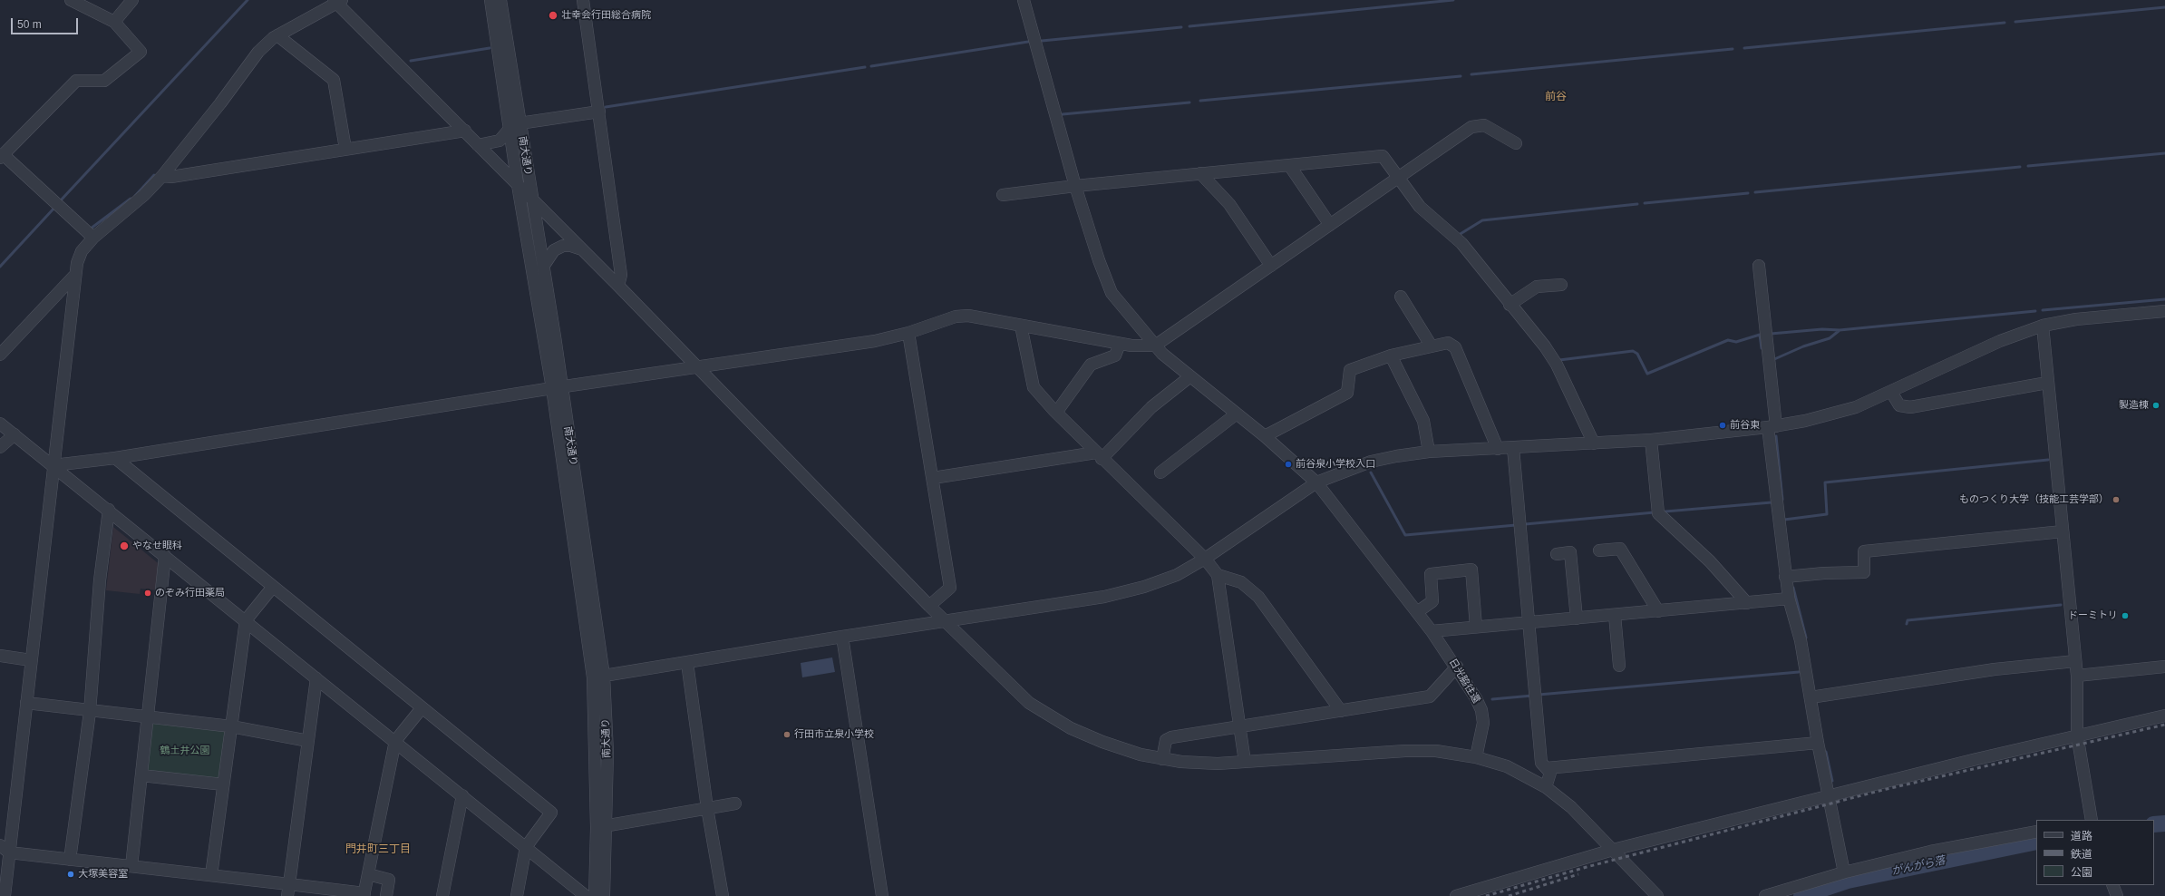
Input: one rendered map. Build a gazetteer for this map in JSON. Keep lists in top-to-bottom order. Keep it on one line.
{"streets":{"street":["南大通り","日光脇往還"]},"districts":["前谷","門井町三丁目"],"water":["がんがら落"],"parks":["鶴土井公園"],"places":["壮幸会行田総合病院","製造棟","前谷東","前谷泉小学校入口","ものつくり大学（技能工芸学部）","やなせ眼科","のぞみ行田薬局","ドーミトリ","行田市立泉小学校","大塚美容室"],"legend":["道路","鉄道","公園"],"scale_bar":"50 m"}
